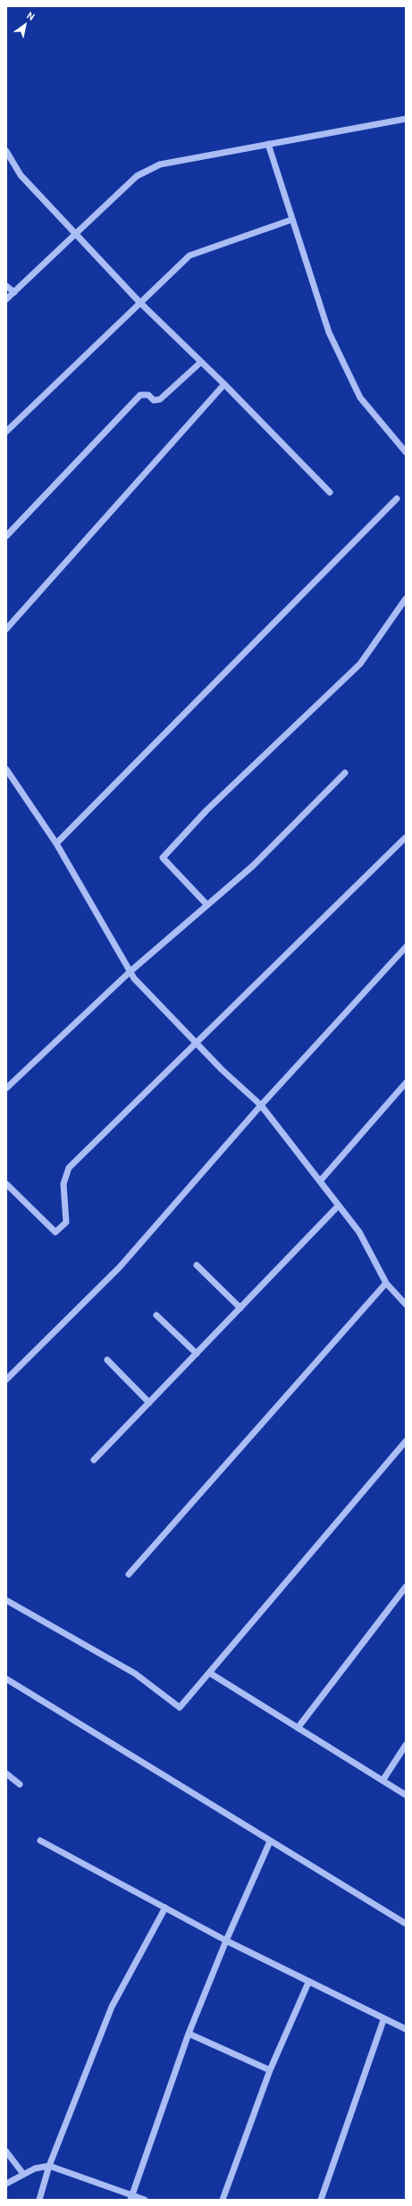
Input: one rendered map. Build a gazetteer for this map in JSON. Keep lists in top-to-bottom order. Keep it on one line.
{"north":"top right"}
